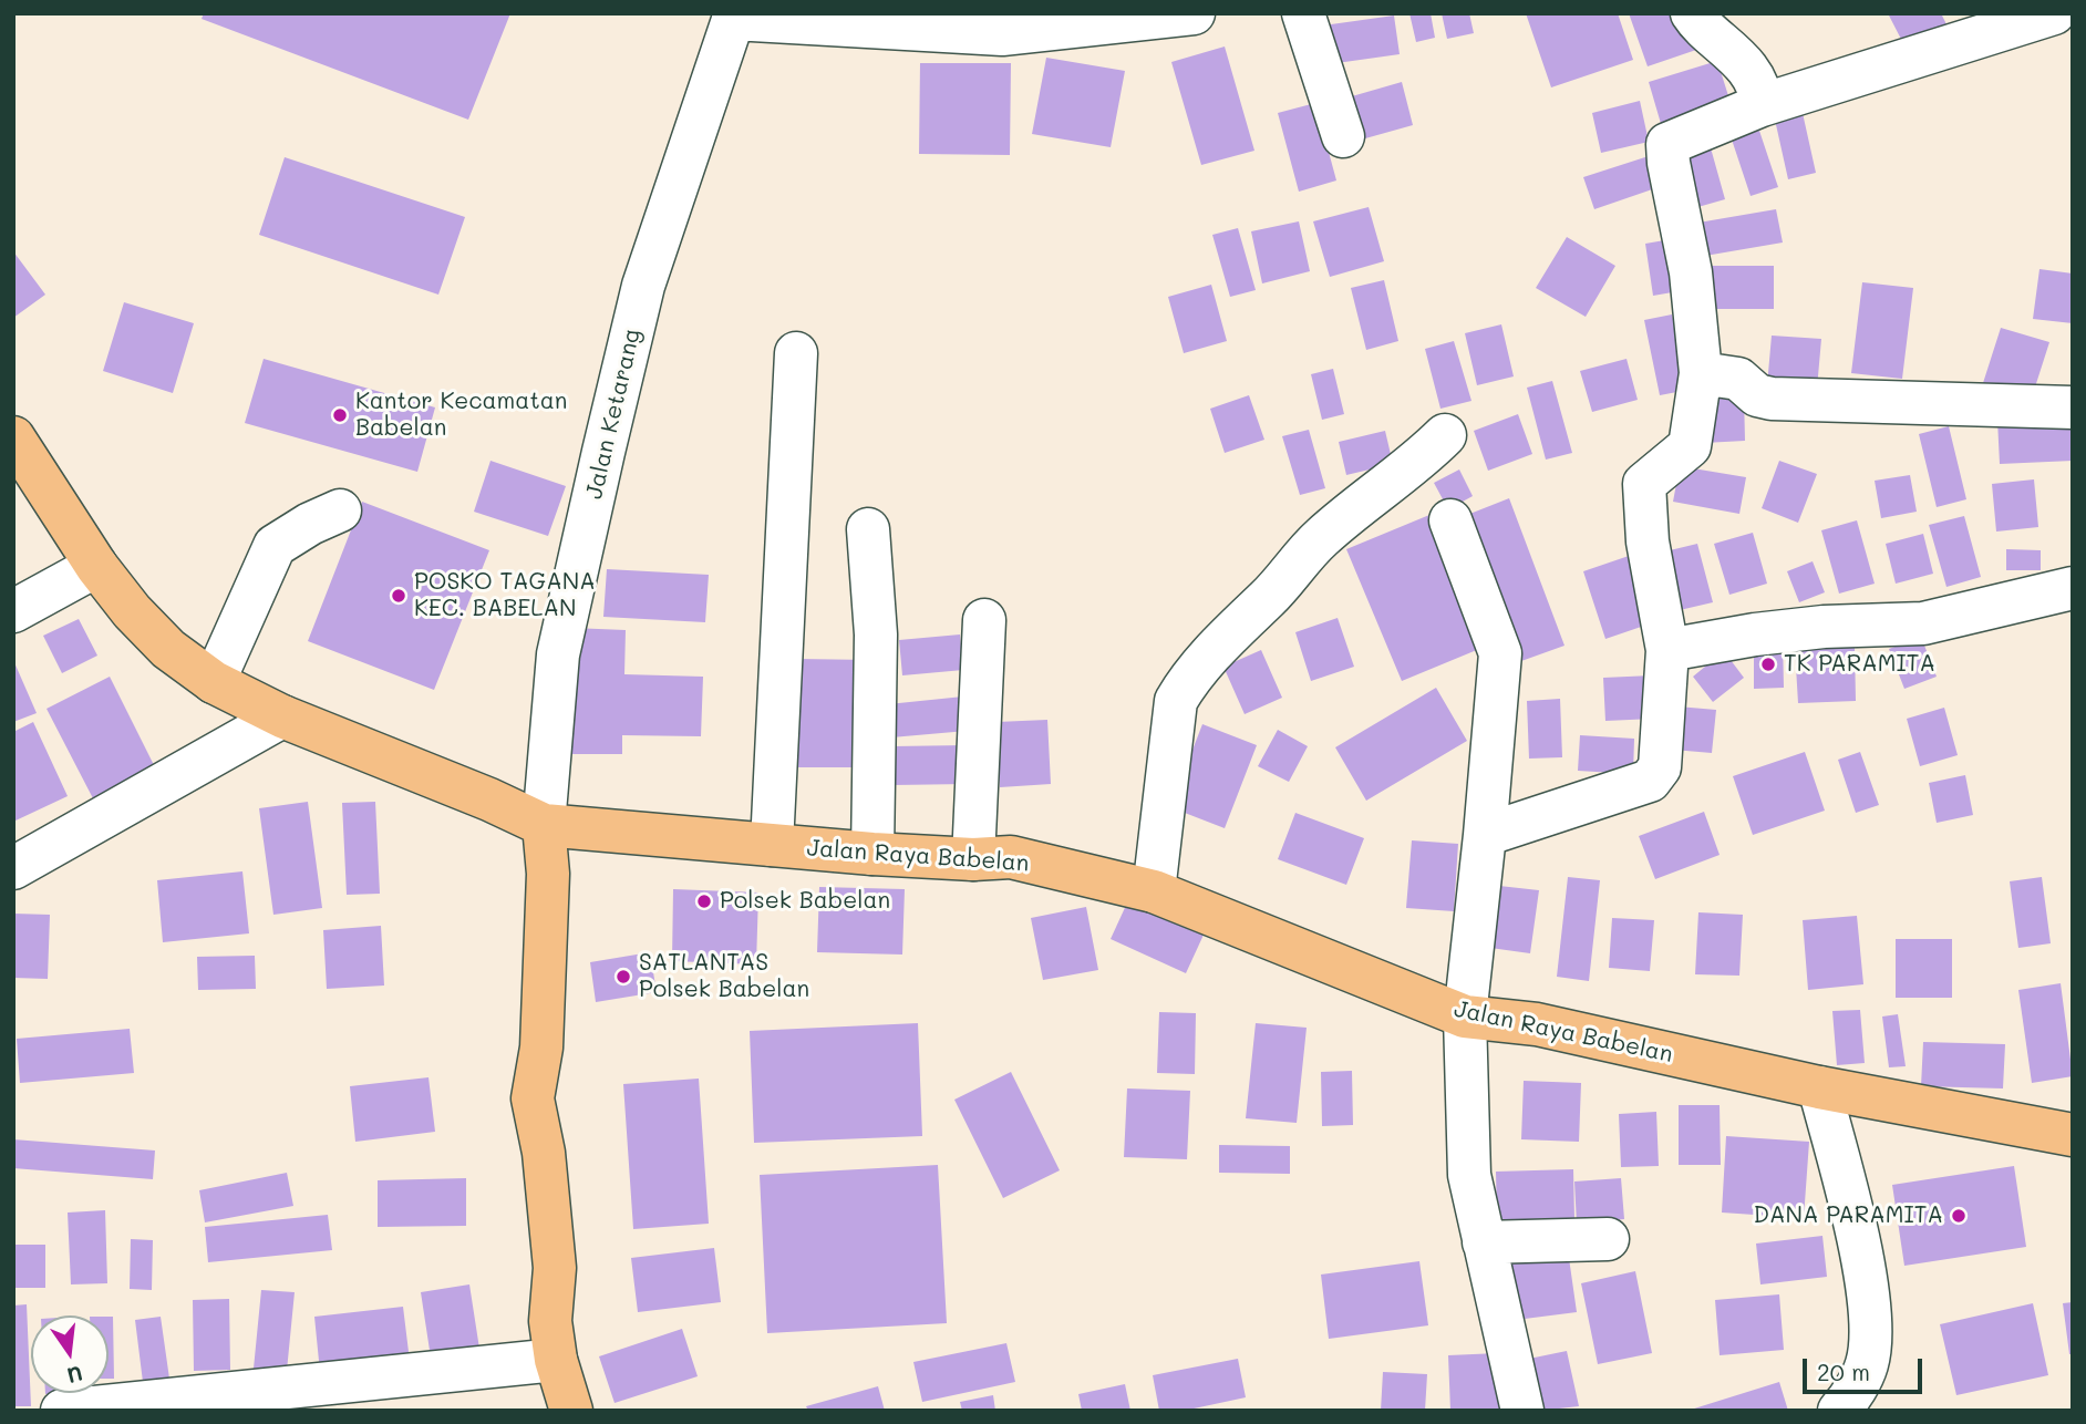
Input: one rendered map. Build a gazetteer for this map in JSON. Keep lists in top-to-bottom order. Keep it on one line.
{"streets":{"main road":["Jalan Raya Babelan"],"street":["Jalan Ketarang"]},"crossings":[["Jalan Ketarang","Jalan Raya Babelan"]],"places":["Kantor Kecamatan Babelan","POSKO TAGANA KEC. BABELAN","TK PARAMITA","Polsek Babelan","SATLANTAS Polsek Babelan","DANA PARAMITA"],"scale_bar":"20 m","north":"bottom"}
